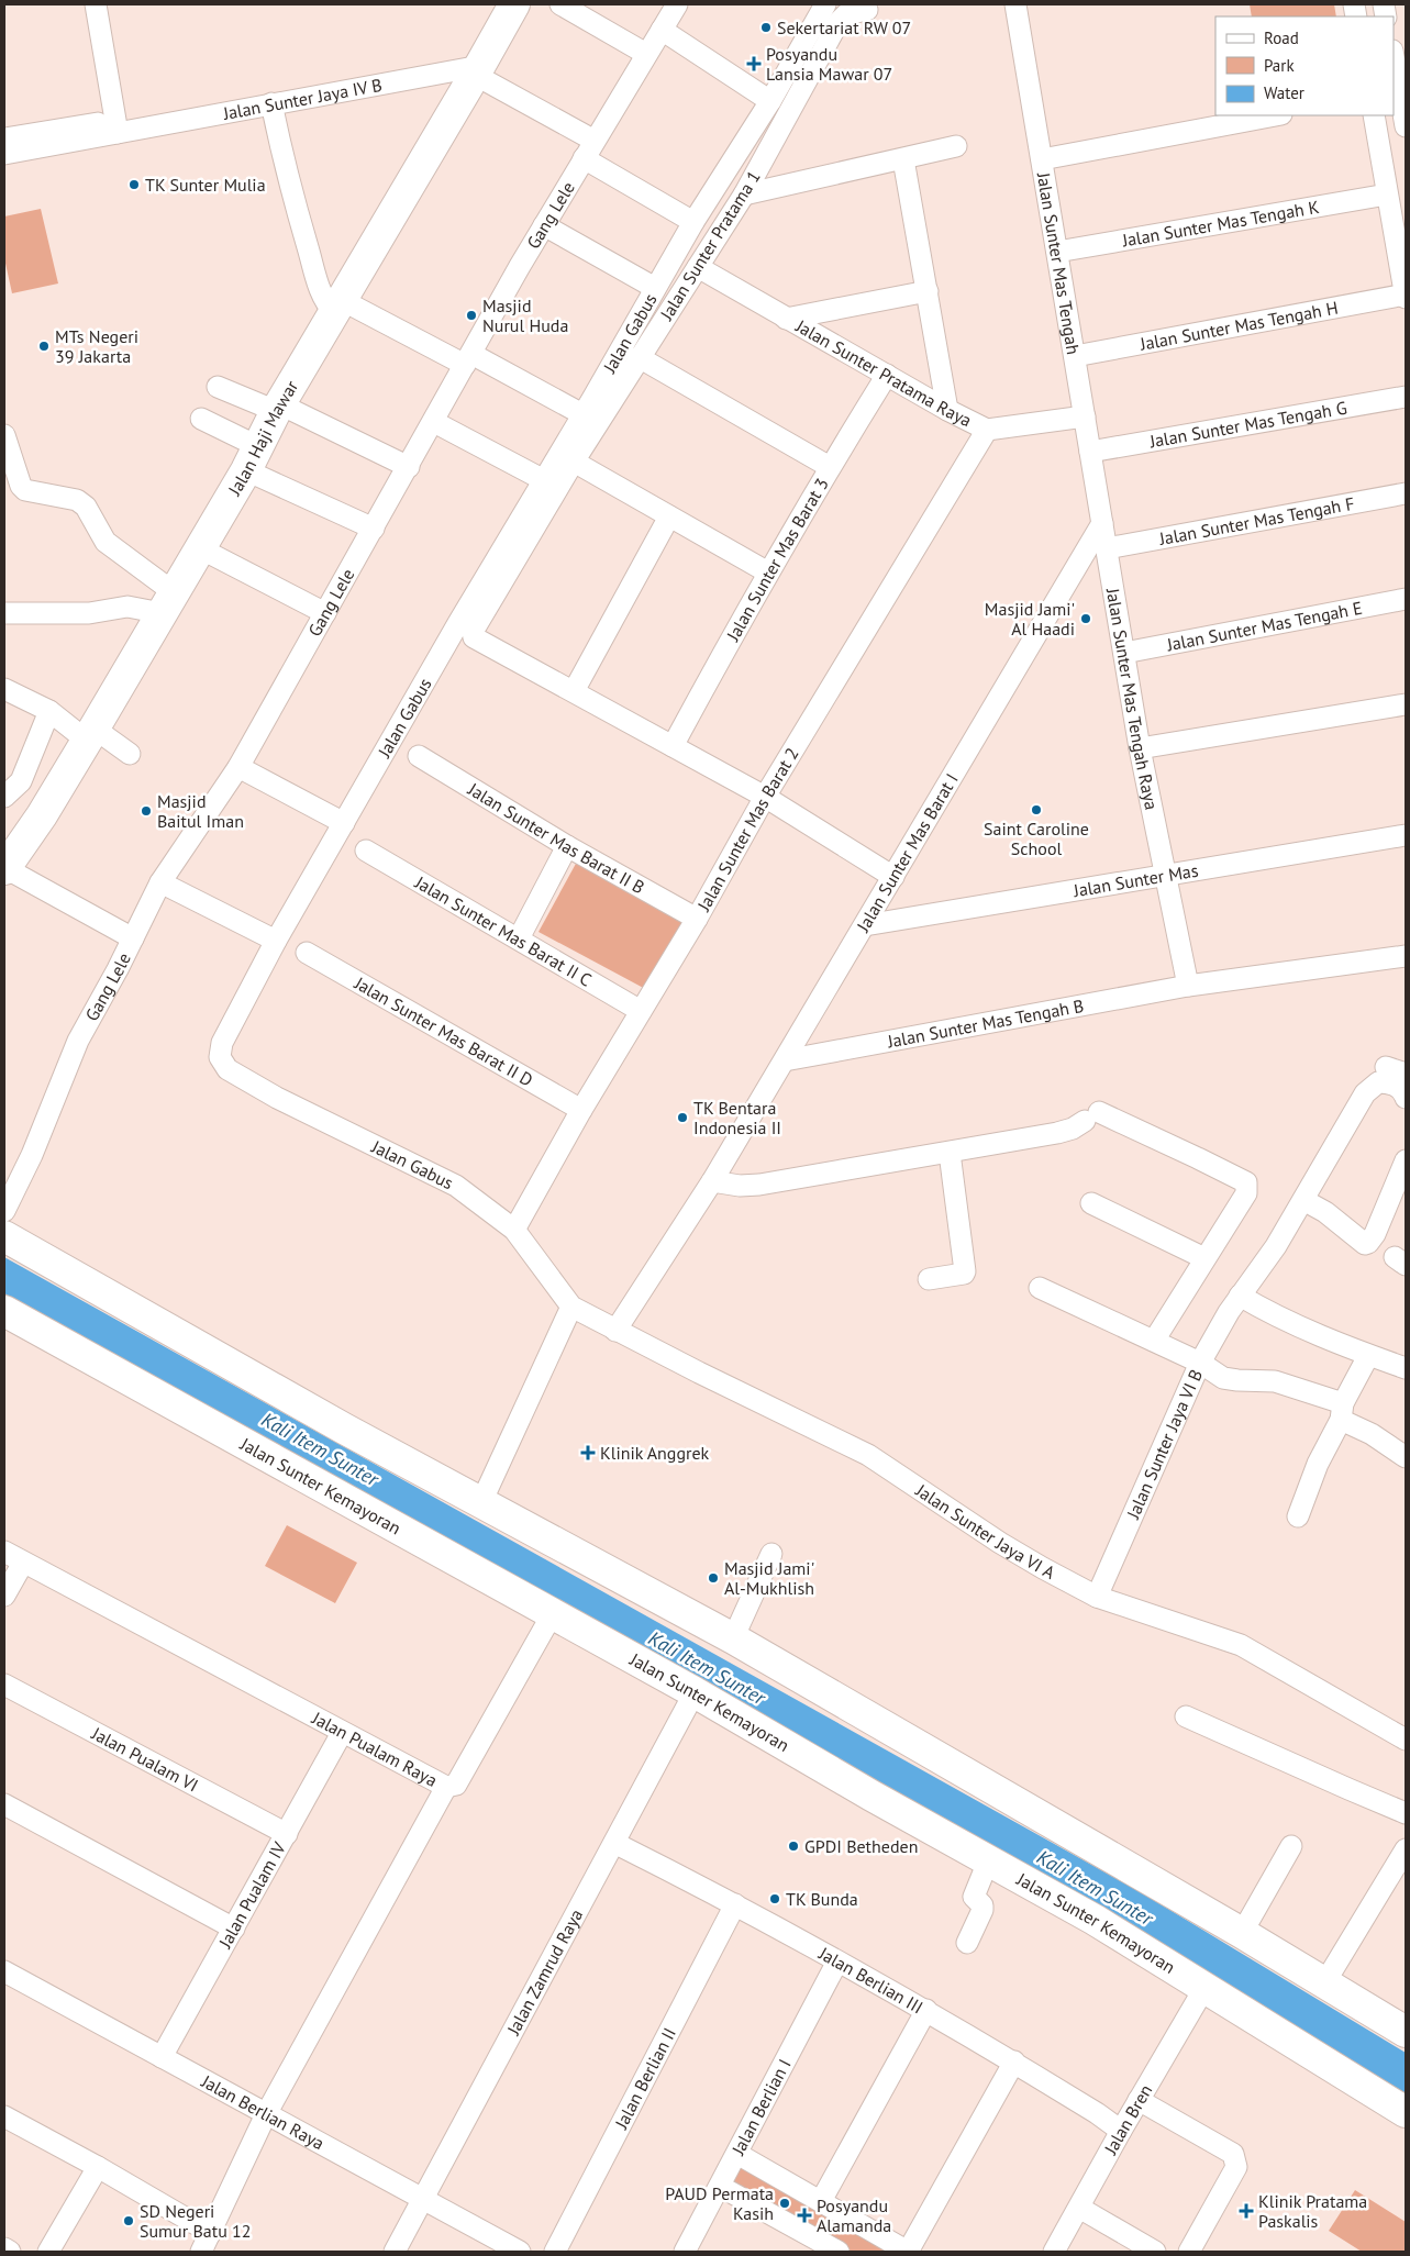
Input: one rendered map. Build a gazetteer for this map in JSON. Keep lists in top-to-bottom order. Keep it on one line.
{"streets":{"main road":["Jalan Haji Mawar","Jalan Sunter Kemayoran"],"street":["Jalan Sunter Jaya IV B","Gang Lele","Jalan Sunter Mas Tengah K","Jalan Sunter Pratama 1","Jalan Sunter Mas Tengah","Jalan Sunter Mas Tengah H","Jalan Gabus","Jalan Sunter Pratama Raya","Jalan Sunter Mas Tengah G","Jalan Sunter Mas Tengah F","Jalan Sunter Mas Barat 3","Jalan Sunter Mas Tengah E","Jalan Sunter Mas Tengah Raya","Jalan Sunter Mas Barat 2","Jalan Sunter Mas Barat II B","Jalan Sunter Mas Barat I","Jalan Sunter Mas","Jalan Sunter Mas Barat II C","Jalan Sunter Mas Tengah B","Jalan Sunter Mas Barat II D","Jalan Sunter Jaya VI B","Jalan Sunter Jaya VI A","Jalan Pualam Raya","Jalan Pualam VI","Jalan Pualam IV","Jalan Zamrud Raya","Jalan Berlian III","Jalan Berlian II","Jalan Berlian I","Jalan Berlian Raya","Jalan Bren"]},"crossings":[["Jalan Sunter Jaya IV B","Jalan Haji Mawar"],["Jalan Sunter Mas Tengah K","Jalan Sunter Mas Tengah"],["Jalan Sunter Pratama 1","Jalan Sunter Pratama Raya"],["Jalan Sunter Mas Tengah","Jalan Sunter Mas Tengah H"],["Jalan Sunter Mas Tengah","Jalan Sunter Pratama Raya"],["Jalan Sunter Mas Tengah","Jalan Sunter Mas Tengah G"],["Jalan Sunter Mas Tengah","Jalan Sunter Mas Tengah Raya"],["Jalan Sunter Mas Tengah","Jalan Sunter Mas Barat I"],["Jalan Gabus","Jalan Sunter Mas Barat 2"],["Jalan Gabus","Jalan Sunter Jaya VI A"],["Jalan Sunter Pratama Raya","Jalan Sunter Mas Barat 3"],["Jalan Sunter Pratama Raya","Jalan Sunter Mas Barat 2"],["Jalan Sunter Mas Tengah F","Jalan Sunter Mas Tengah Raya"],["Jalan Sunter Mas Tengah E","Jalan Sunter Mas Tengah Raya"],["Jalan Sunter Mas Tengah Raya","Jalan Sunter Mas Barat I"],["Jalan Sunter Mas Tengah Raya","Jalan Sunter Mas"],["Jalan Sunter Mas Barat 2","Jalan Sunter Mas Barat II B"],["Jalan Sunter Mas Barat 2","Jalan Sunter Mas Barat II C"],["Jalan Sunter Mas Barat 2","Jalan Sunter Mas Barat II D"],["Jalan Sunter Mas Barat I","Jalan Sunter Mas"],["Jalan Sunter Mas Barat I","Jalan Sunter Mas Tengah B"],["Jalan Sunter Mas Barat I","Jalan Sunter Jaya VI A"],["Jalan Sunter Jaya VI B","Jalan Sunter Jaya VI A"],["Jalan Sunter Kemayoran","Jalan Zamrud Raya"],["Jalan Sunter Kemayoran","Jalan Bren"],["Jalan Pualam Raya","Jalan Pualam IV"],["Jalan Pualam Raya","Jalan Berlian Raya"],["Jalan Pualam VI","Jalan Pualam IV"],["Jalan Pualam IV","Jalan Berlian Raya"],["Jalan Zamrud Raya","Jalan Berlian III"],["Jalan Zamrud Raya","Jalan Berlian Raya"],["Jalan Berlian III","Jalan Berlian II"],["Jalan Berlian III","Jalan Berlian I"],["Jalan Berlian III","Jalan Bren"]],"water":["Kali Item Sunter"],"places":{"other":["Sekertariat RW 07","TK Sunter Mulia","Masjid Nurul Huda","MTs Negeri 39 Jakarta","Masjid Jami' Al Haadi","Saint Caroline School","Masjid Baitul Iman","TK Bentara Indonesia II","Masjid Jami' Al-Mukhlish","GPDI Betheden","TK Bunda","PAUD Permata Kasih","SD Negeri Sumur Batu 12"],"health":["Posyandu Lansia Mawar 07","Klinik Anggrek","Klinik Pratama Paskalis","Posyandu Alamanda"]},"legend":["Road","Park","Water"]}
